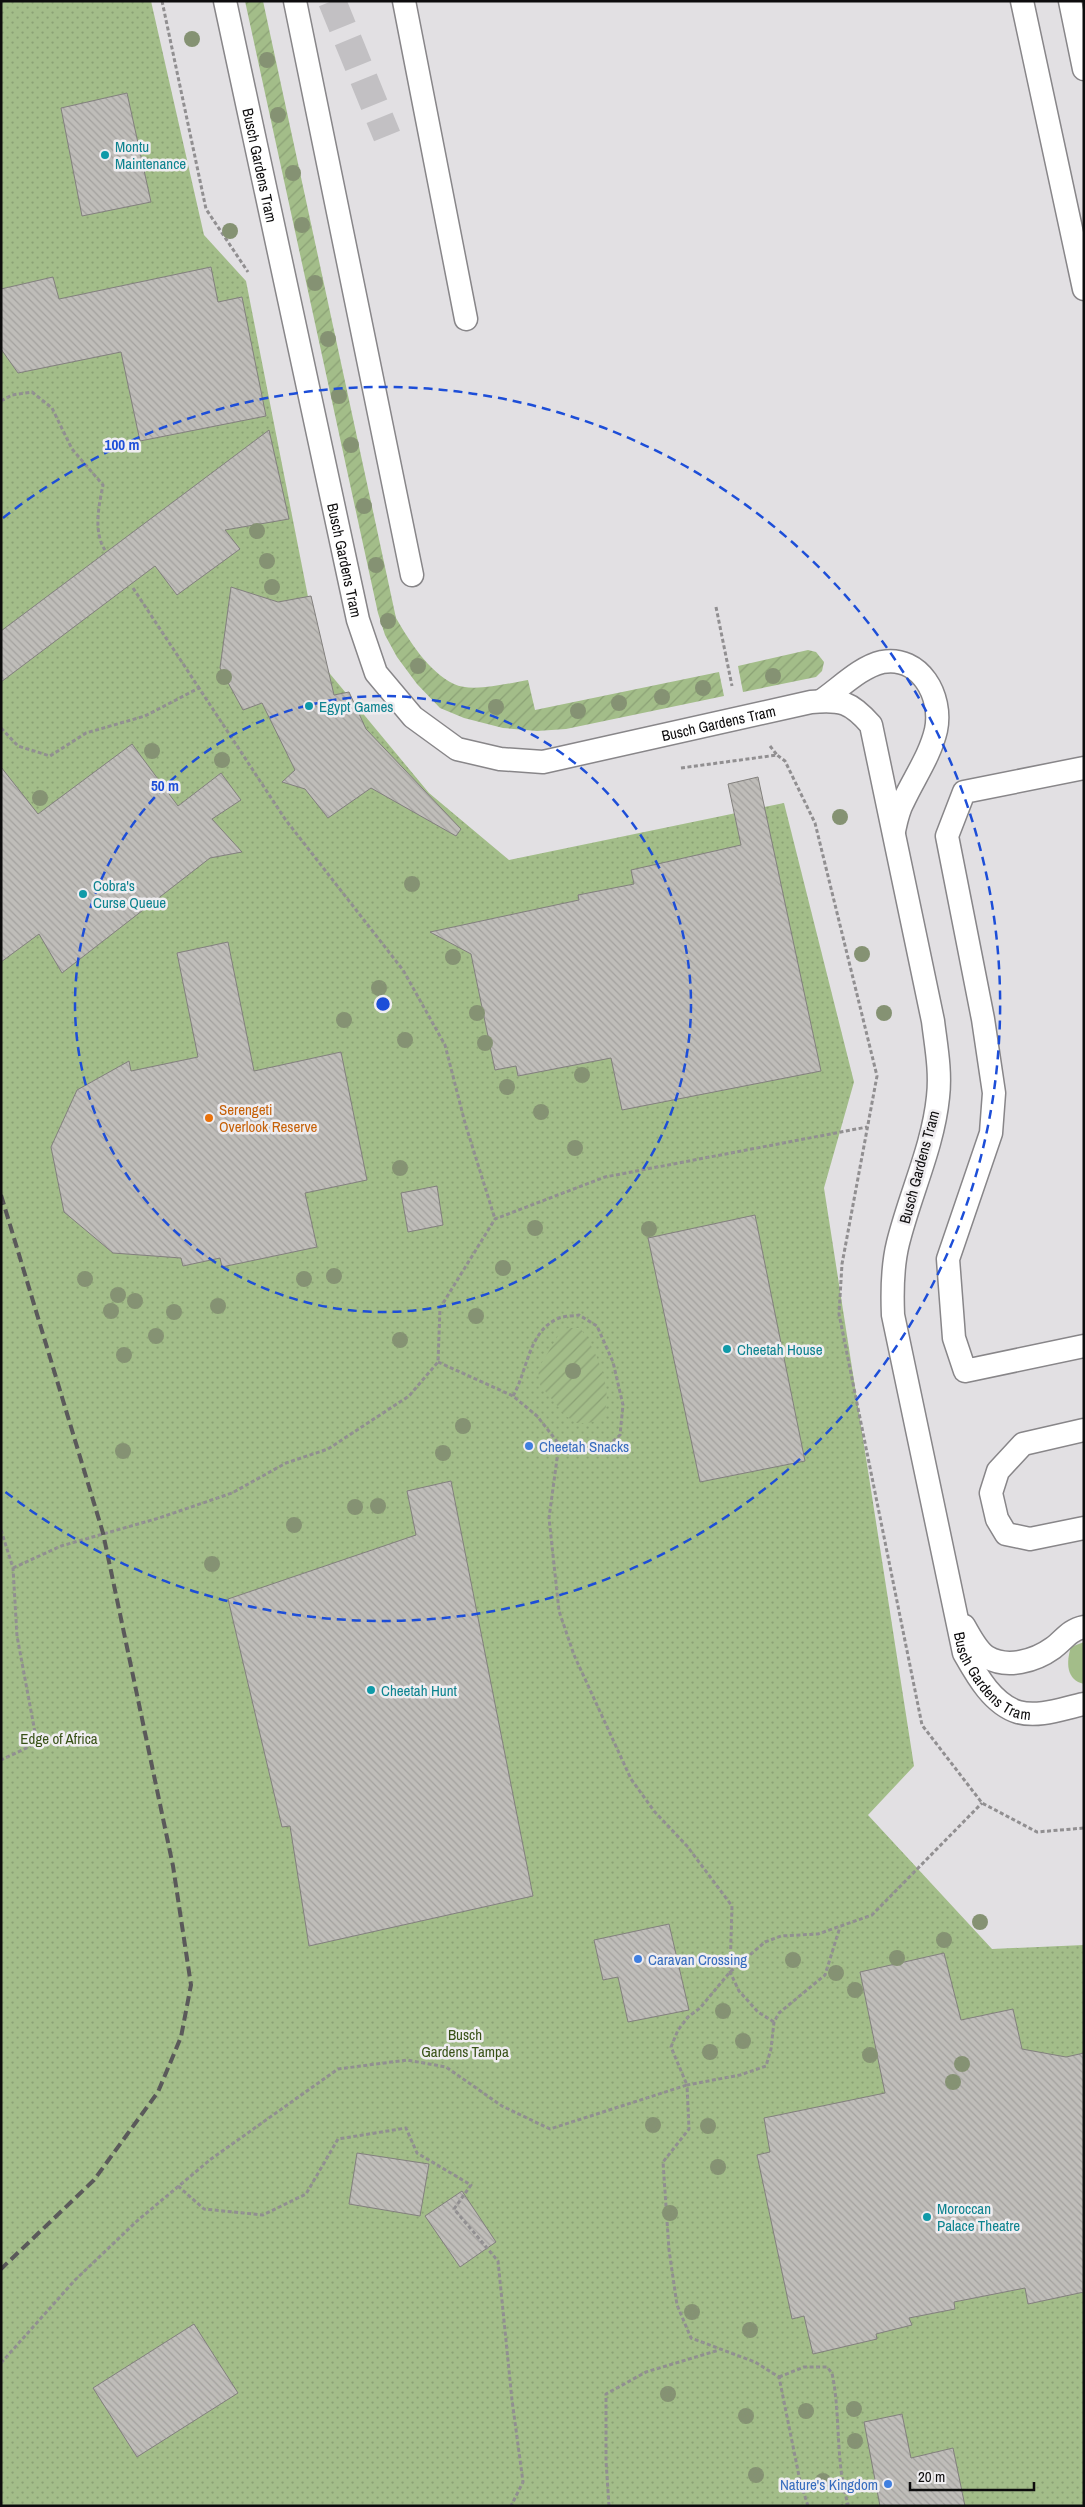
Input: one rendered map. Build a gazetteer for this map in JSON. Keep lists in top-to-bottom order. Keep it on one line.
{"streets":{"lane":["Busch Gardens Tram"]},"parks":["Edge of Africa","Busch Gardens Tampa"],"places":["Montu Maintenance","Egypt Games","Cobra's Curse Queue","Serengeti Overlook Reserve","Cheetah House","Cheetah Snacks","Cheetah Hunt","Caravan Crossing","Moroccan Palace Theatre","Nature's Kingdom"],"scale_bar":"20 m","rings":["100 m","50 m"]}
